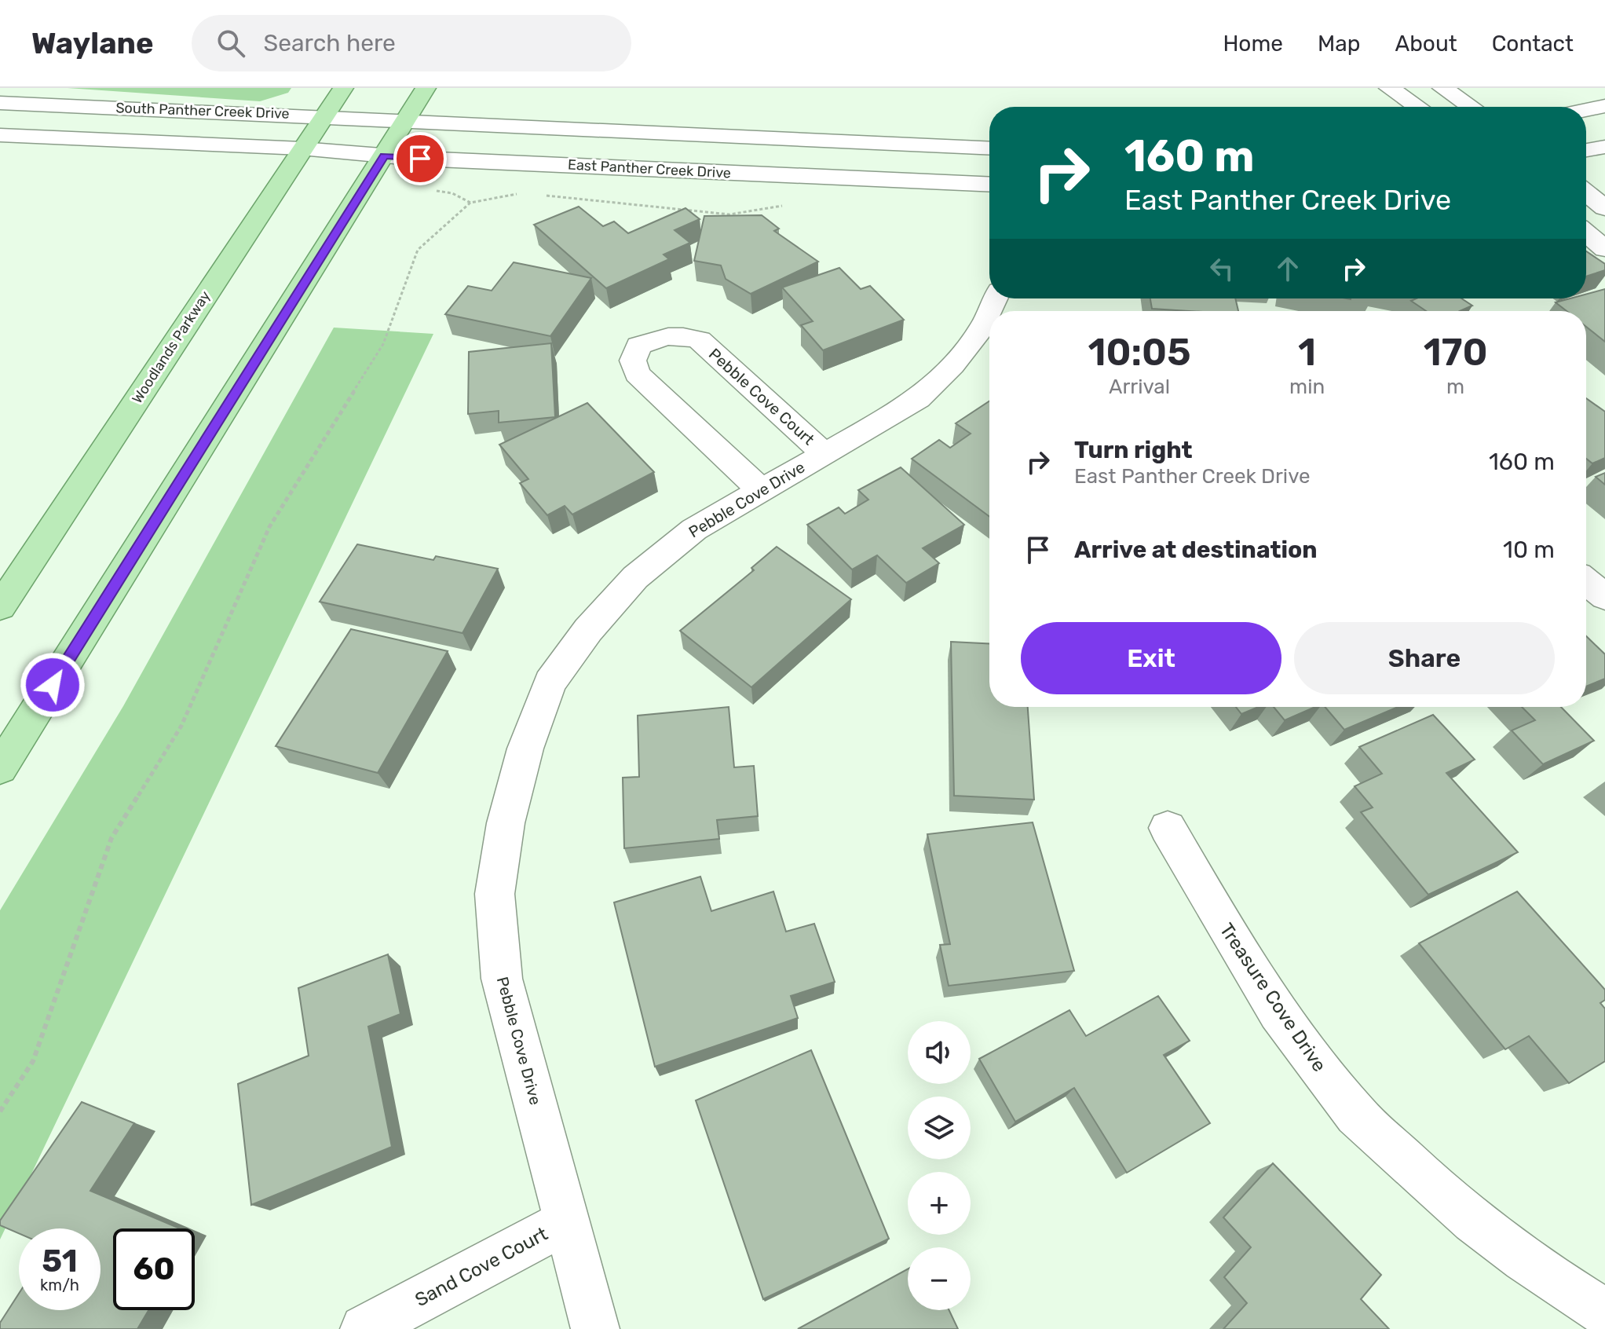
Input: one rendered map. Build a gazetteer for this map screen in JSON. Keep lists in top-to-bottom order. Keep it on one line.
{"streets":{"main road":["Woodlands Parkway"],"street":["South Panther Creek Drive","East Panther Creek Drive","Pebble Cove Court","Pebble Cove Drive","Treasure Cove Drive","Sand Cove Court"]},"crossings":[["South Panther Creek Drive","Woodlands Parkway"],["East Panther Creek Drive","Woodlands Parkway"],["Pebble Cove Court","Pebble Cove Drive"],["Pebble Cove Drive","Sand Cove Court"]],"page":{"header":"Waylane","search":"Search here","nav":["Home","Map","About","Contact"],"turn":["160 m","East Panther Creek Drive"],"eta":["10:05","Arrival","1","min","170","m"],"list":[{"name":"Turn right","note":"East Panther Creek Drive","value":"160 m"},{"name":"Arrive at destination","value":"10 m"}],"buttons":["Exit","Share"],"map_buttons":["+","−"],"speed":"51 km/h","limit":"60"}}
